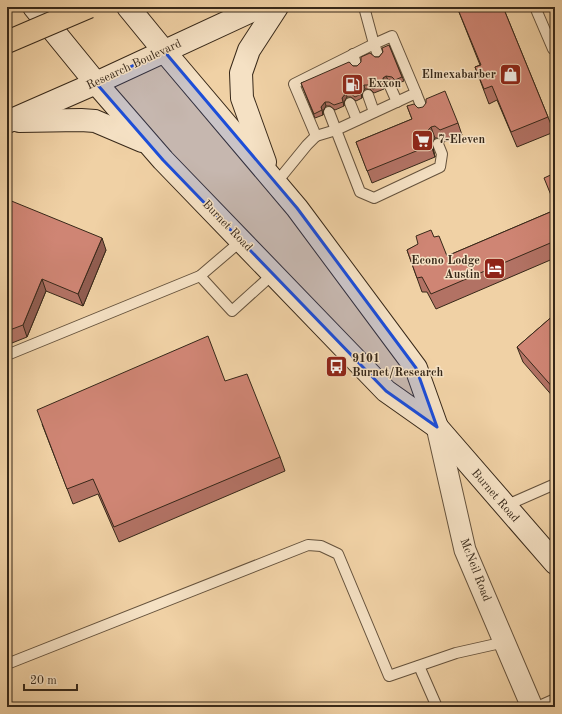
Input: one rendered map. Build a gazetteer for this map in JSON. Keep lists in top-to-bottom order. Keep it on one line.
{"streets":{"main road":["Research Boulevard","Burnet Road"],"street":["McNeil Road"]},"crossings":[["Research Boulevard","Burnet Road"],["Burnet Road","McNeil Road"]],"places":{"shop":["Elmexabarber"],"fuel station":["Exxon"],"supermarket":["7-Eleven"],"hotel":["Econo Lodge Austin"],"bus stop":["9101 Burnet/Research"]},"scale_bar":"20 m"}
